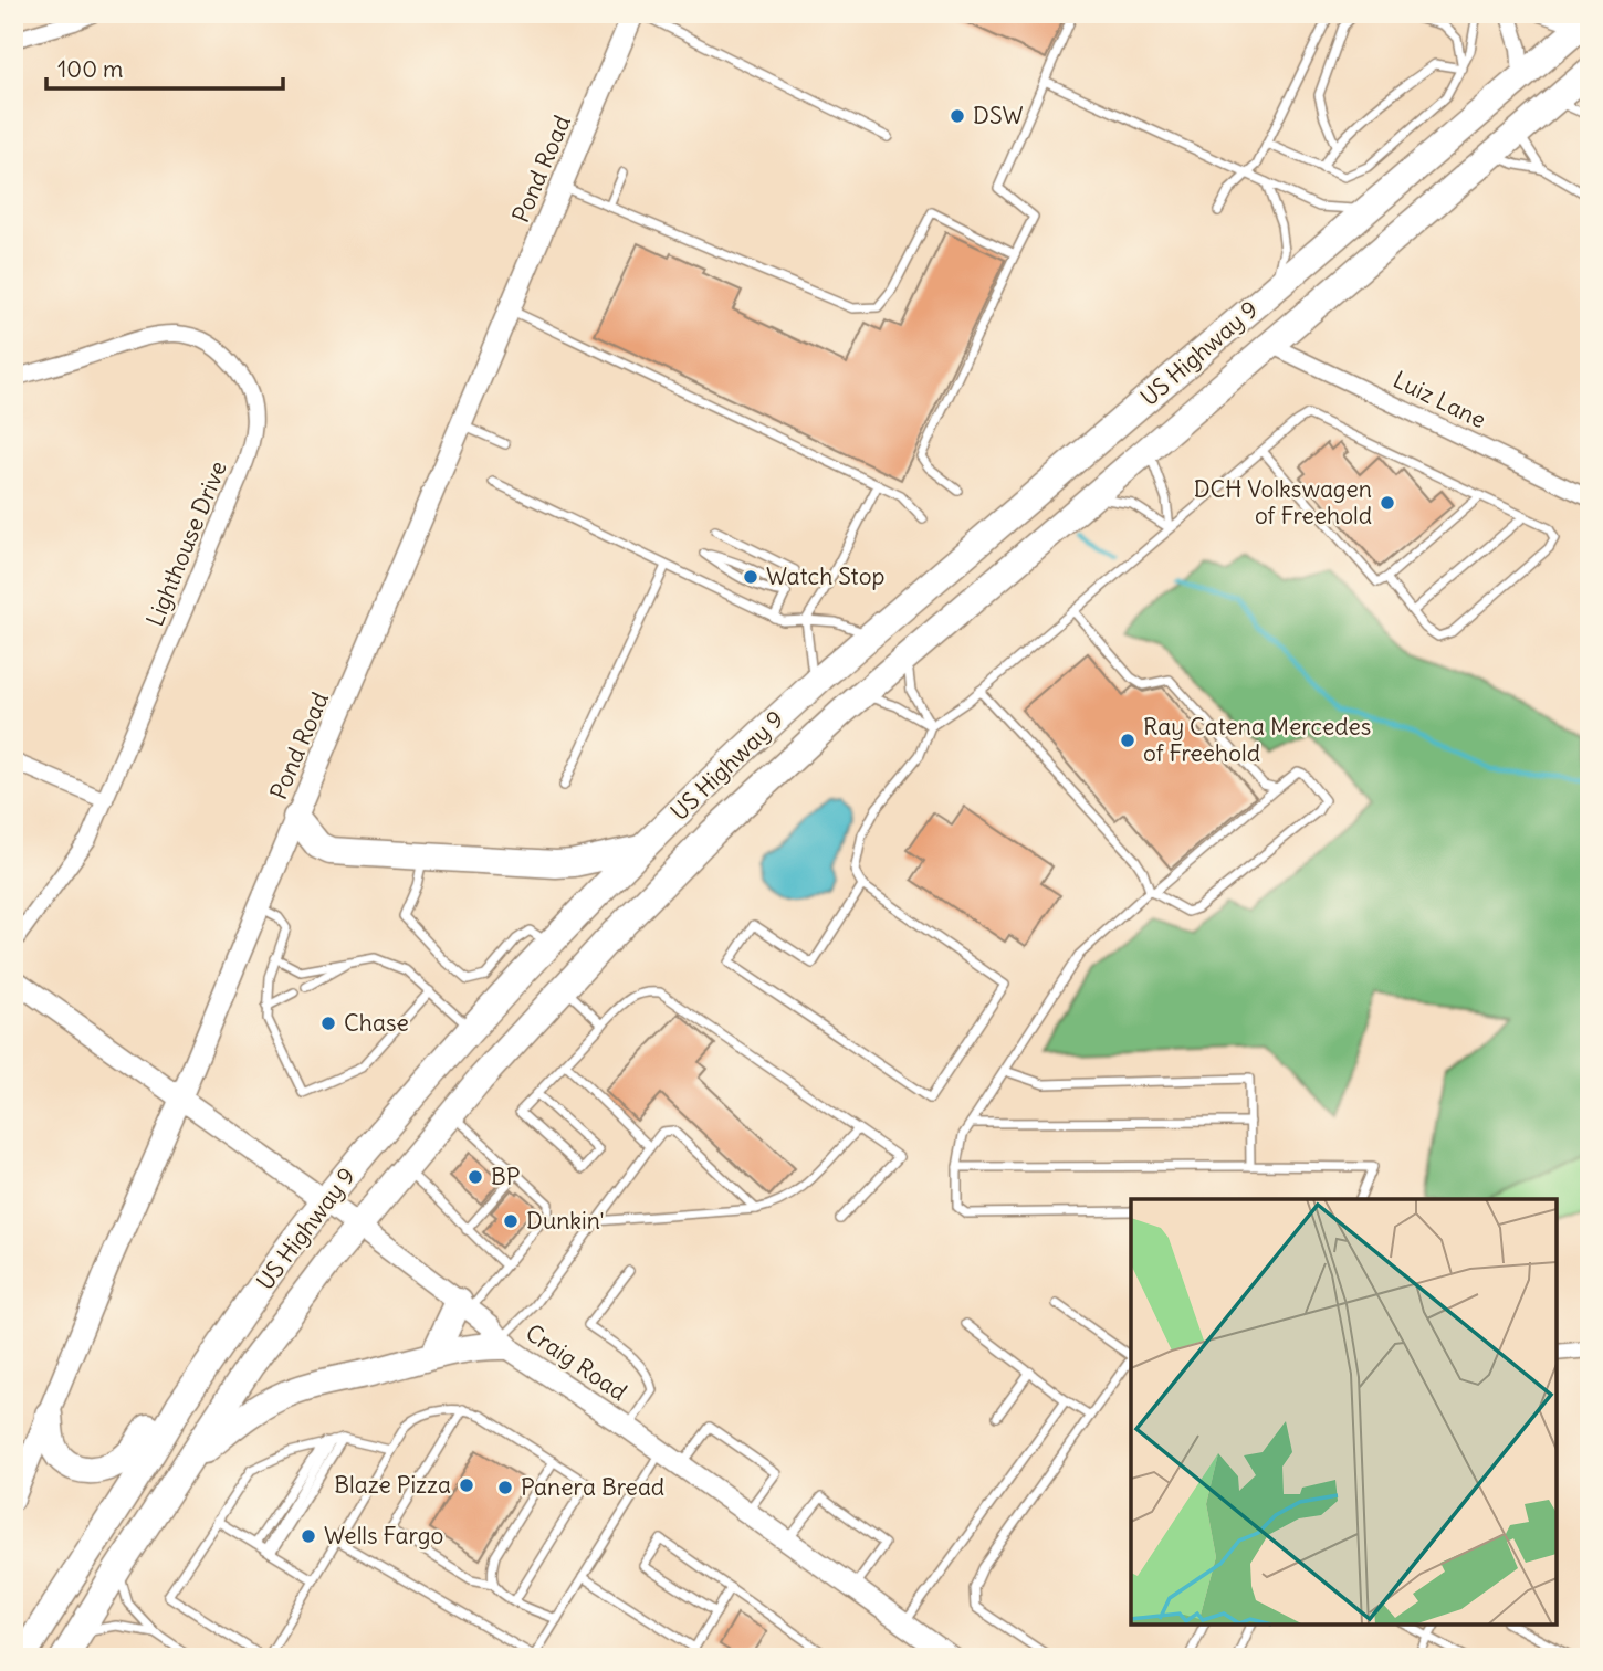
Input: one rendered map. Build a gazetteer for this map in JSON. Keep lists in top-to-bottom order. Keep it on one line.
{"streets":{"highway":["US Highway 9"],"main road":["Pond Road","Craig Road"],"street":["Luiz Lane","Lighthouse Drive"]},"crossings":[["Pond Road","Craig Road"],["US Highway 9","Luiz Lane"],["US Highway 9","Craig Road"]],"places":["DSW","DCH Volkswagen of Freehold","Watch Stop","Ray Catena Mercedes of Freehold","Chase","BP","Dunkin'","Blaze Pizza","Panera Bread","Wells Fargo"],"scale_bar":"100 m"}
